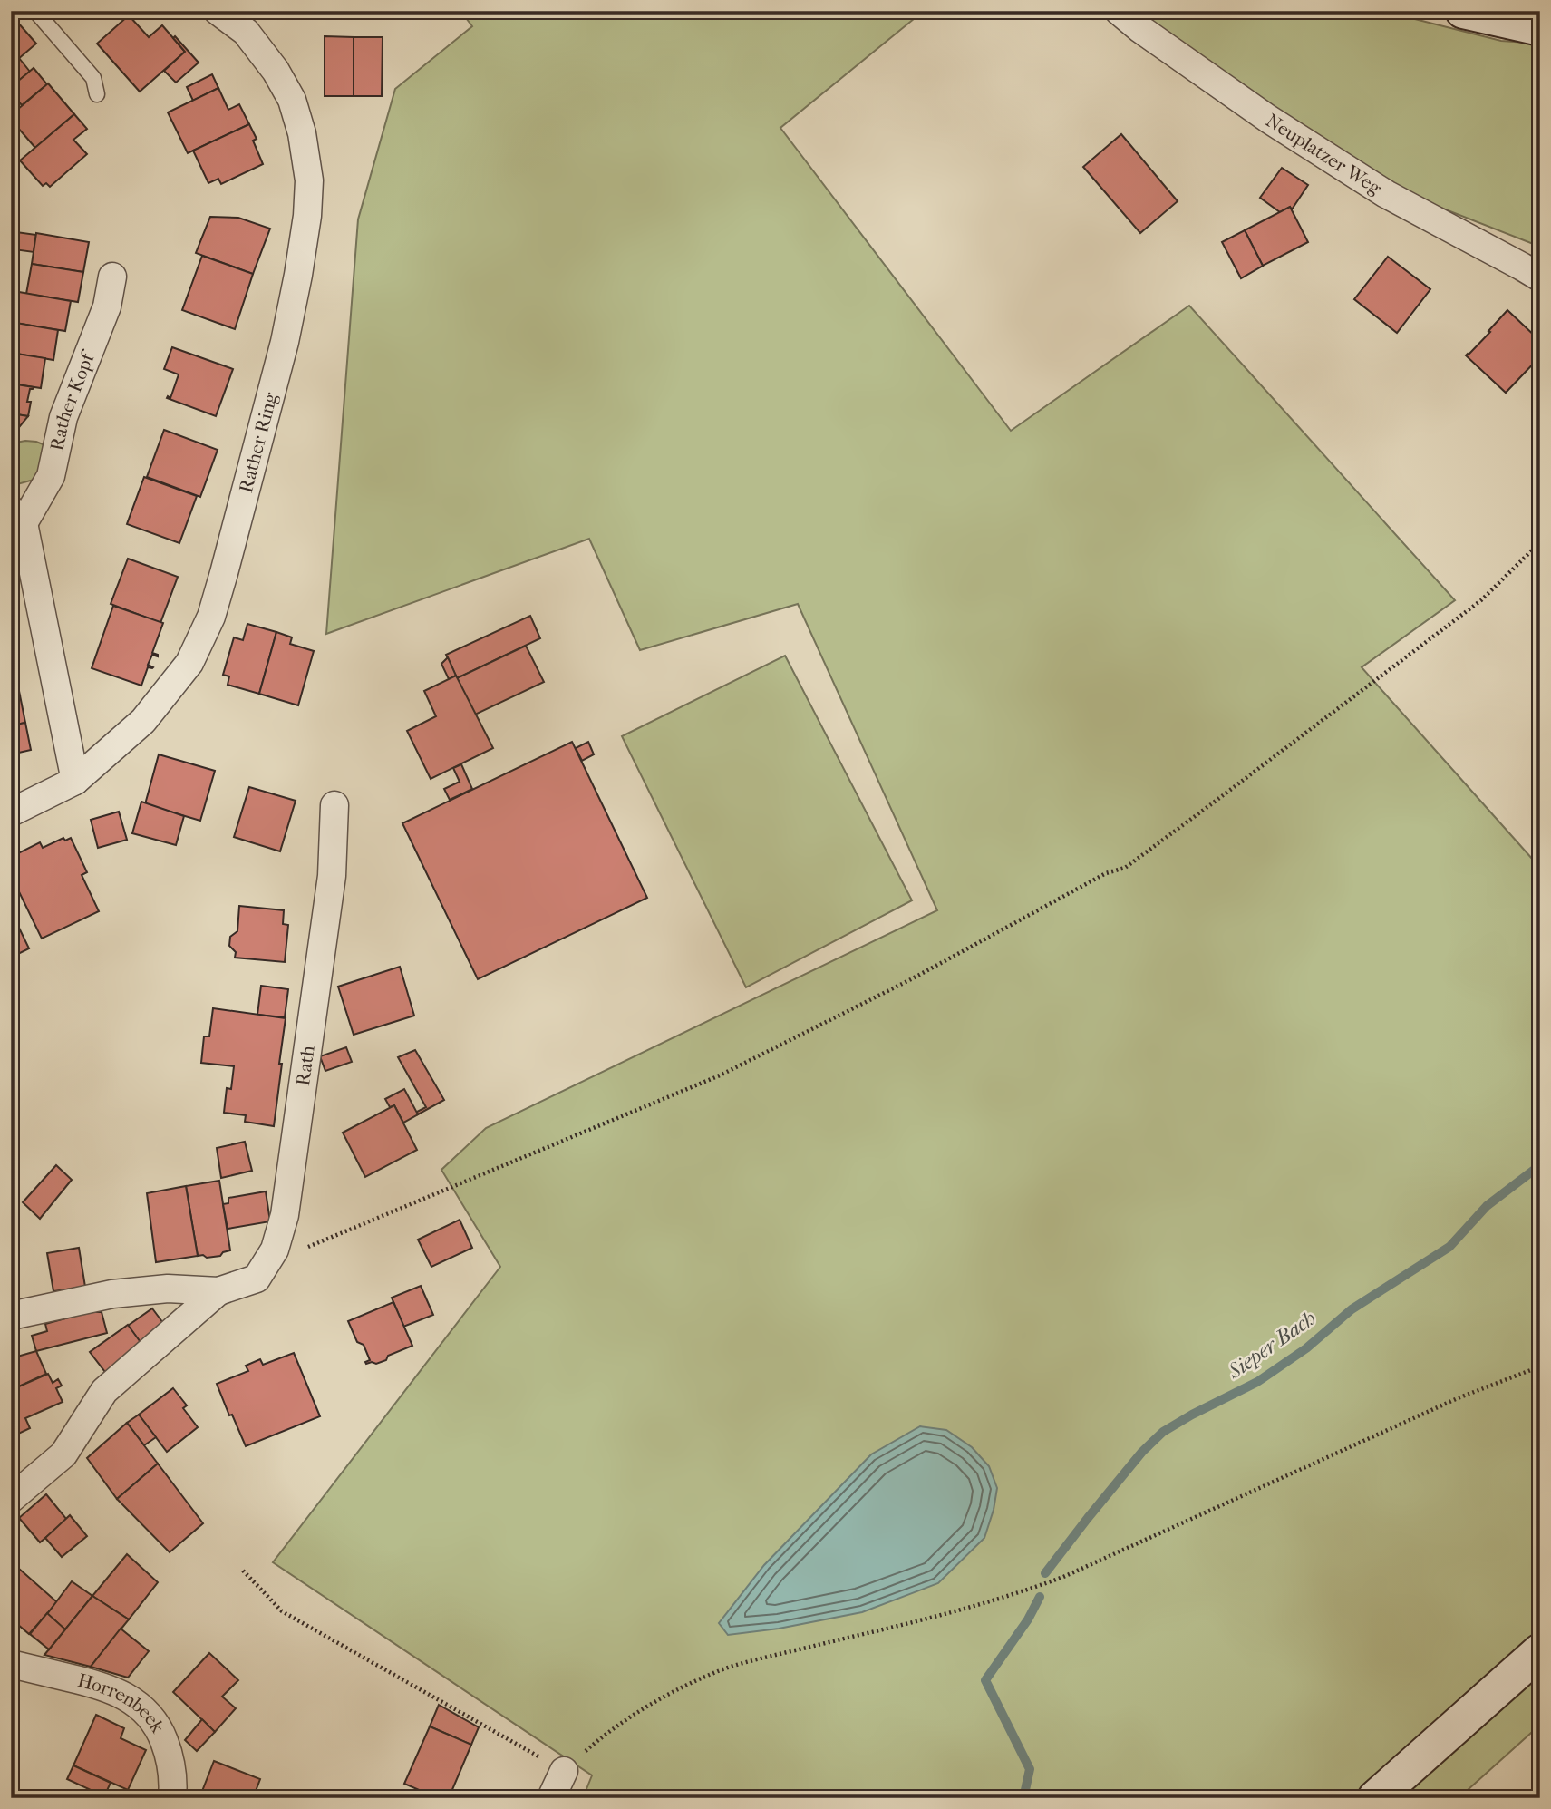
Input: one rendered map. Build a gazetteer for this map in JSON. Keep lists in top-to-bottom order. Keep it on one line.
{"streets":{"street":["Neuplatzer Weg","Rather Kopf","Rather Ring","Rath","Horrenbeek"]},"crossings":[["Rather Kopf","Rather Ring"]],"water":["Sieper Bach"]}
